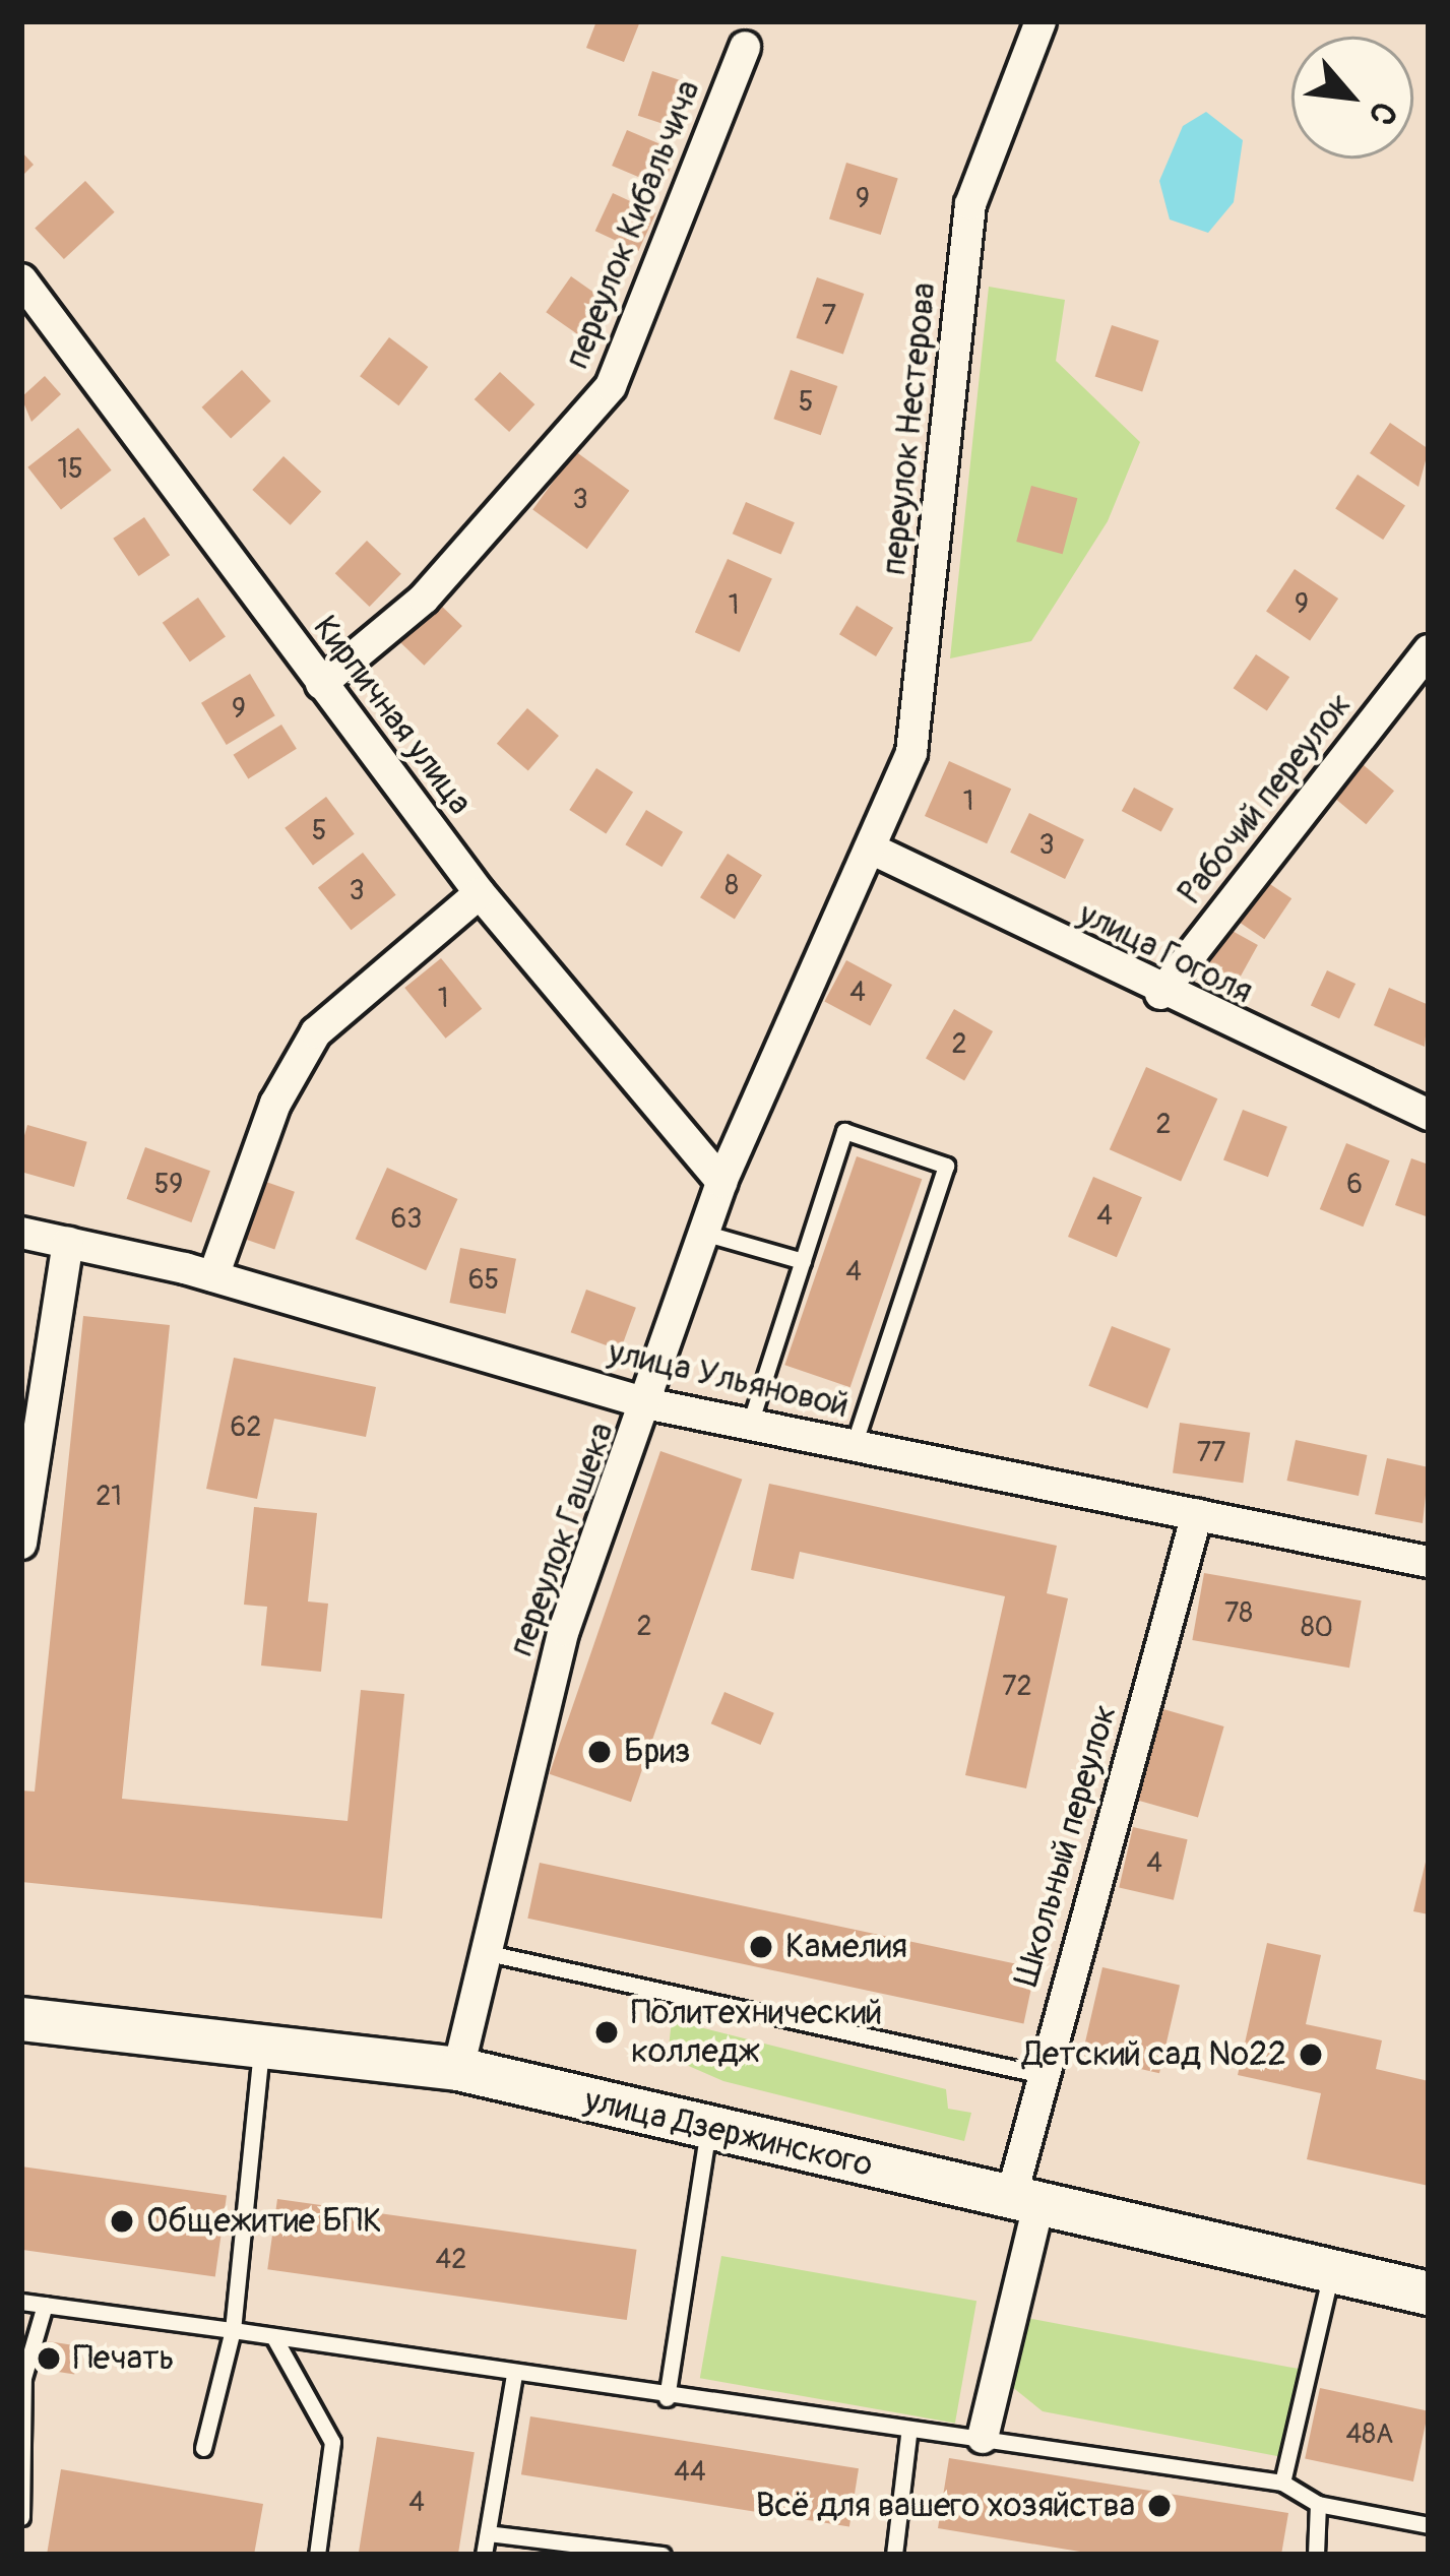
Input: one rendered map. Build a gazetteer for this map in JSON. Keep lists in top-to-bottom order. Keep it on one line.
{"streets":{"main road":["улица Дзержинского"],"street":["переулок Кибальчича","переулок Нестерова","Кирпичная улица","Рабочий переулок","улица Гоголя","улица Ульяновой","переулок Гашека","Школьный переулок"]},"crossings":[["переулок Кибальчича","Кирпичная улица"],["переулок Нестерова","улица Гоголя"],["переулок Нестерова","переулок Гашека"],["Кирпичная улица","переулок Гашека"],["Рабочий переулок","улица Гоголя"],["улица Гоголя","переулок Гашека"],["улица Ульяновой","переулок Гашека"],["улица Ульяновой","Школьный переулок"],["переулок Гашека","улица Дзержинского"],["Школьный переулок","улица Дзержинского"]],"places":["Бриз","Камелия","Политехнический колледж","Детский сад №22","Общежитие БПК","Печать","Всё для вашего хозяйства"],"house_numbers":["9","7","5","15","3","9","1","9","1","5","3","8","3","4","1","2","2","59","6","4","63","4","65","62","77","21","78","2","80","72","4","42","48А","44","4"],"north":"bottom right"}
